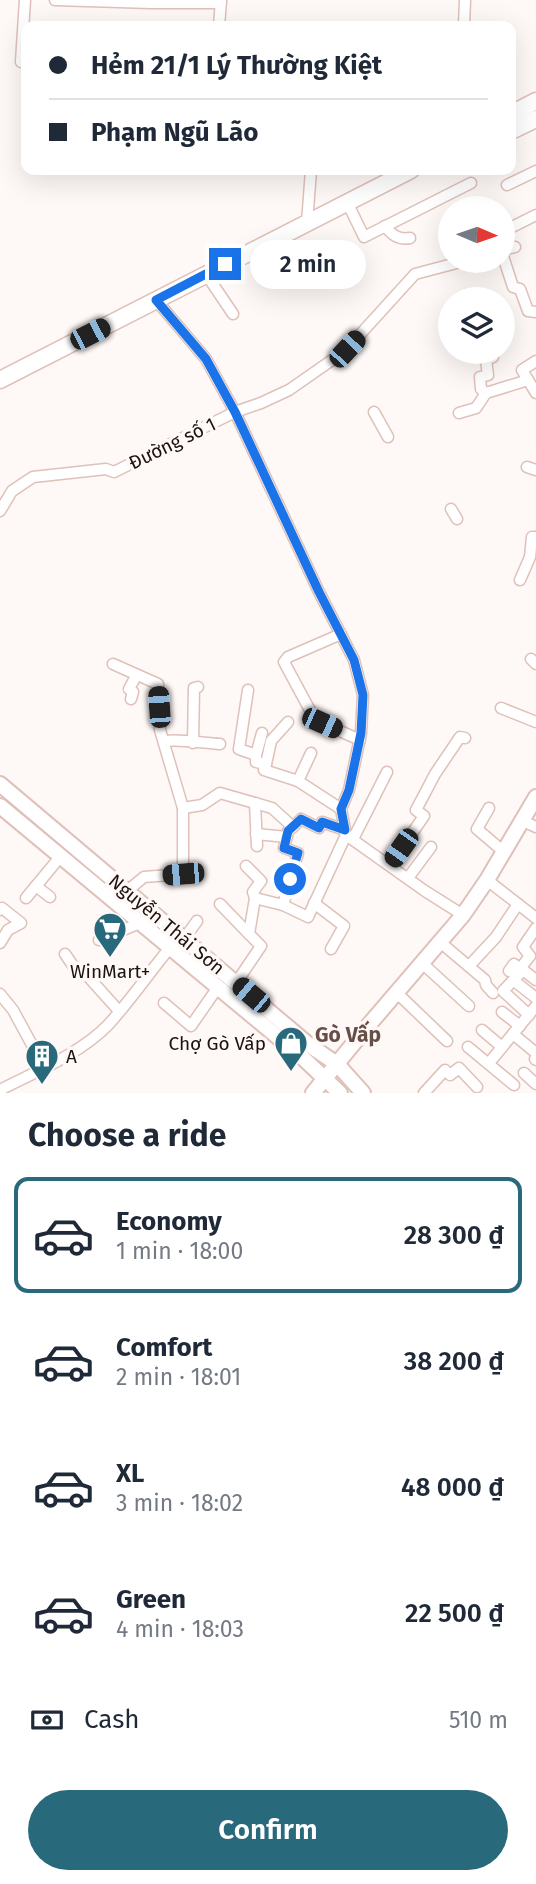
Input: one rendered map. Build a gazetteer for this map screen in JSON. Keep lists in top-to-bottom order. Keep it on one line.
{"streets":{"main road":["Nguyễn Thái Sơn"],"street":["Đường số 1"]},"districts":["Gò Vấp"],"places":{"supermarket":["WinMart+"],"shop":["Chợ Gò Vấp"],"building":["A"]},"north":"right","page":{"banner":["Hẻm 21/1 Lý Thường Kiệt","Phạm Ngũ Lão"],"bubble":"2 min","heading":"Choose a ride","list":[{"name":"Economy","note":"1 min · 18:00","value":"28 300 ₫"},{"name":"Comfort","note":"2 min · 18:01","value":"38 200 ₫"},{"name":"XL","note":"3 min · 18:02","value":"48 000 ₫"},{"name":"Green","note":"4 min · 18:03","value":"22 500 ₫"}],"pay":["Cash","510 m"],"buttons":"Confirm"}}
